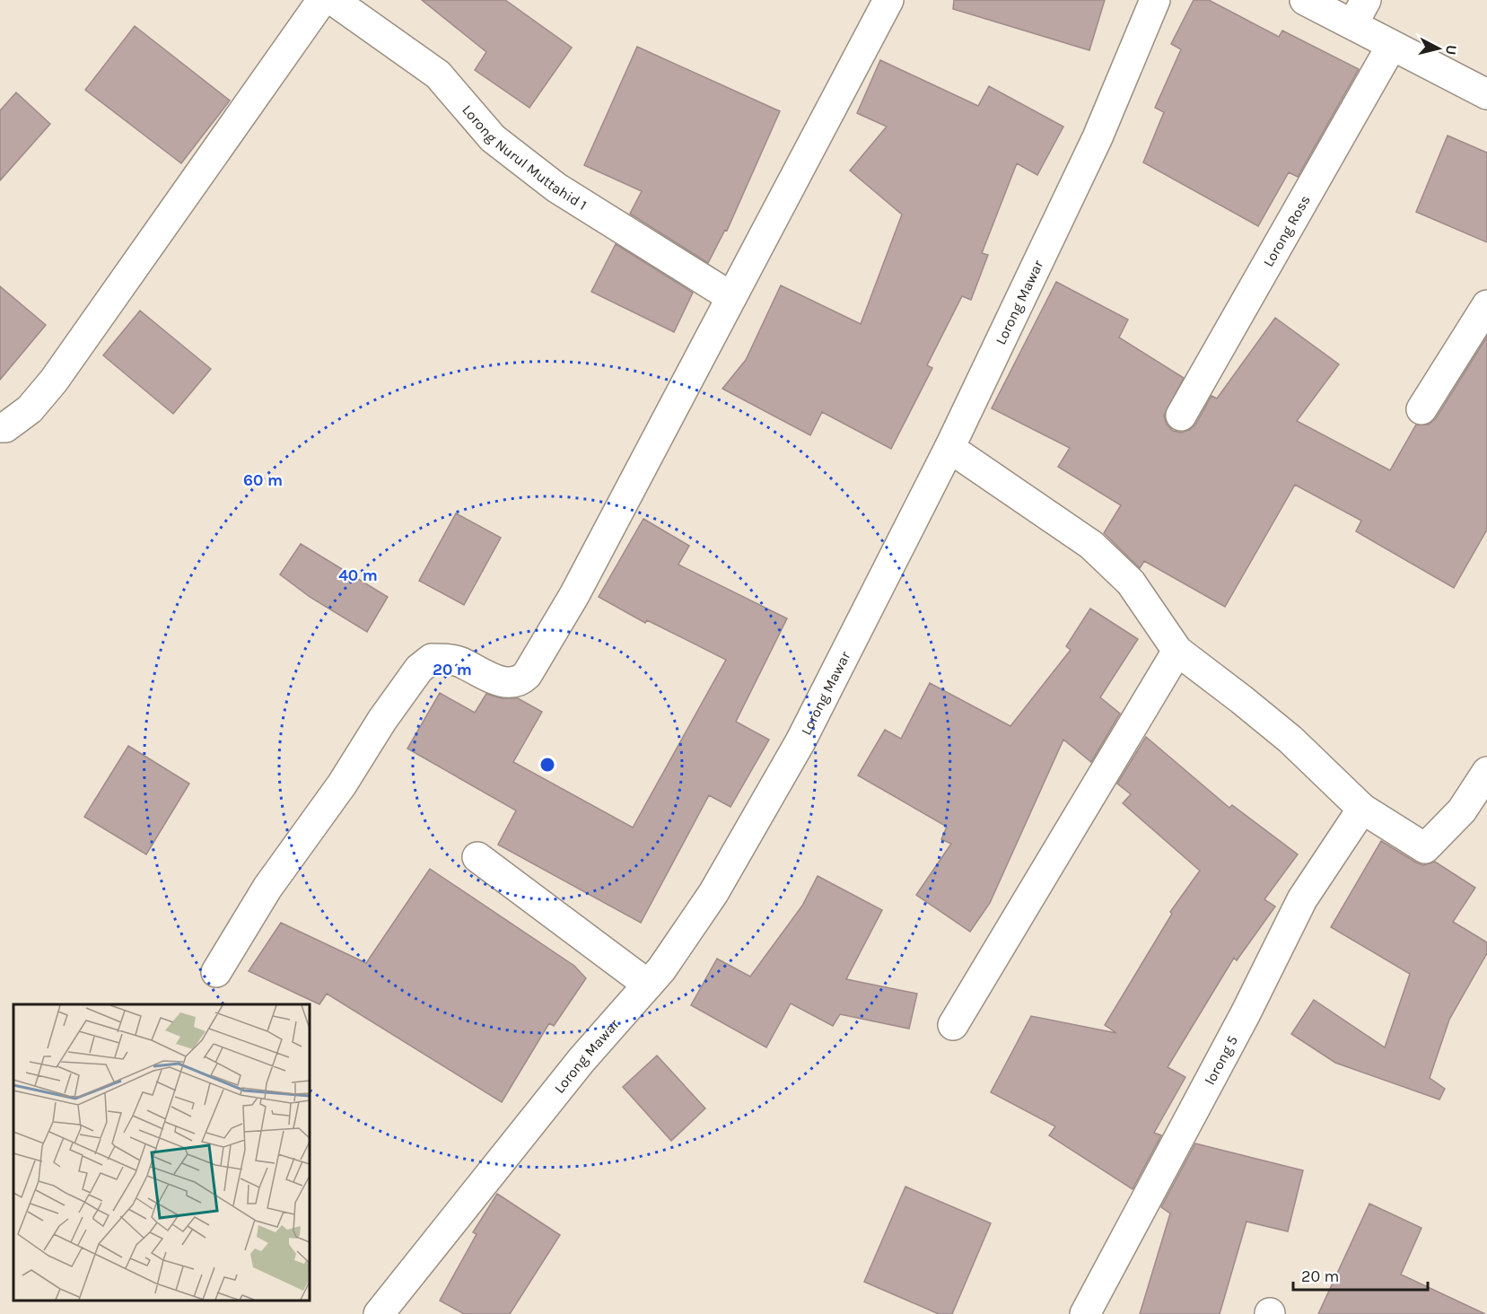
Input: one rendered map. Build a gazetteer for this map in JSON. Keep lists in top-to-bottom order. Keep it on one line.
{"streets":{"street":["Lorong Nurul Muttahid 1","Lorong Ross","Lorong Mawar","lorong 5"]},"scale_bar":"20 m","north":"right","rings":["60 m","40 m","20 m"]}
